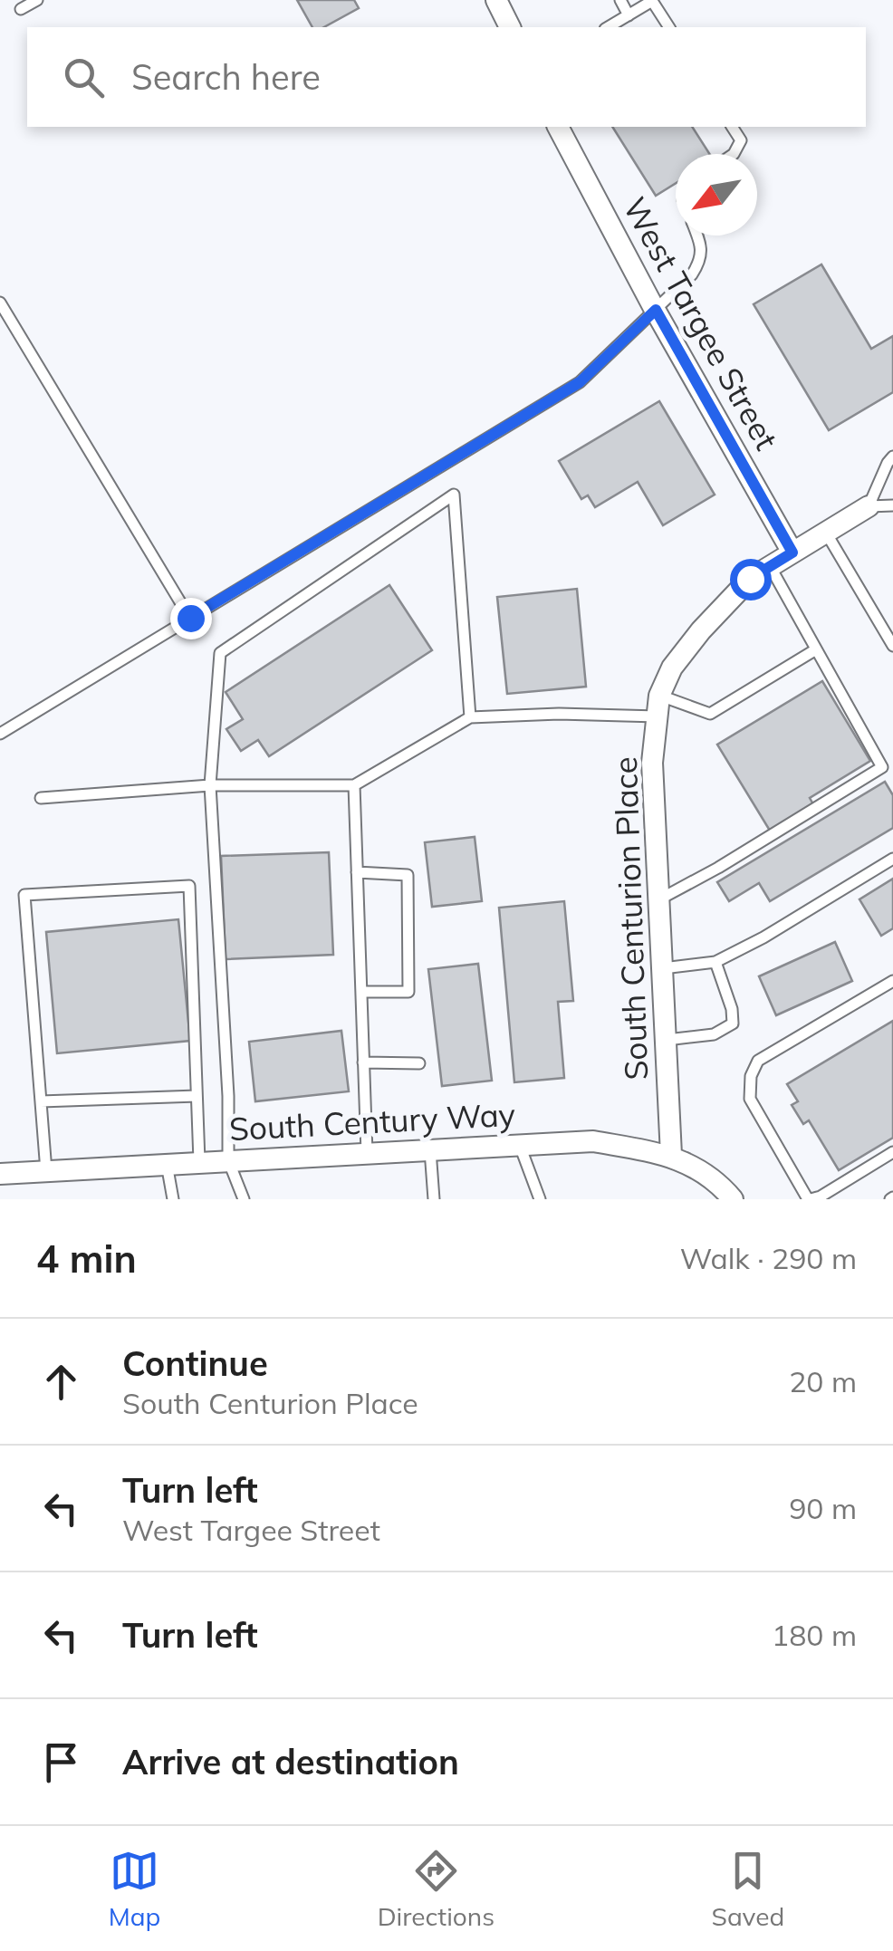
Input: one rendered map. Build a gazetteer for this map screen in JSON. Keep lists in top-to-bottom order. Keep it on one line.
{"streets":{"street":["West Targee Street","South Centurion Place","South Century Way"]},"crossings":[["West Targee Street","South Centurion Place"],["South Centurion Place","South Century Way"]],"north":"bottom left","page":{"search":"Search here","heading":["4 min","Walk · 290 m"],"list":[["Continue","South Centurion Place","20 m"],["Turn left","West Targee Street","90 m"],["Turn left","180 m"],"Arrive at destination"],"nav":["Map","Directions","Saved"]}}
